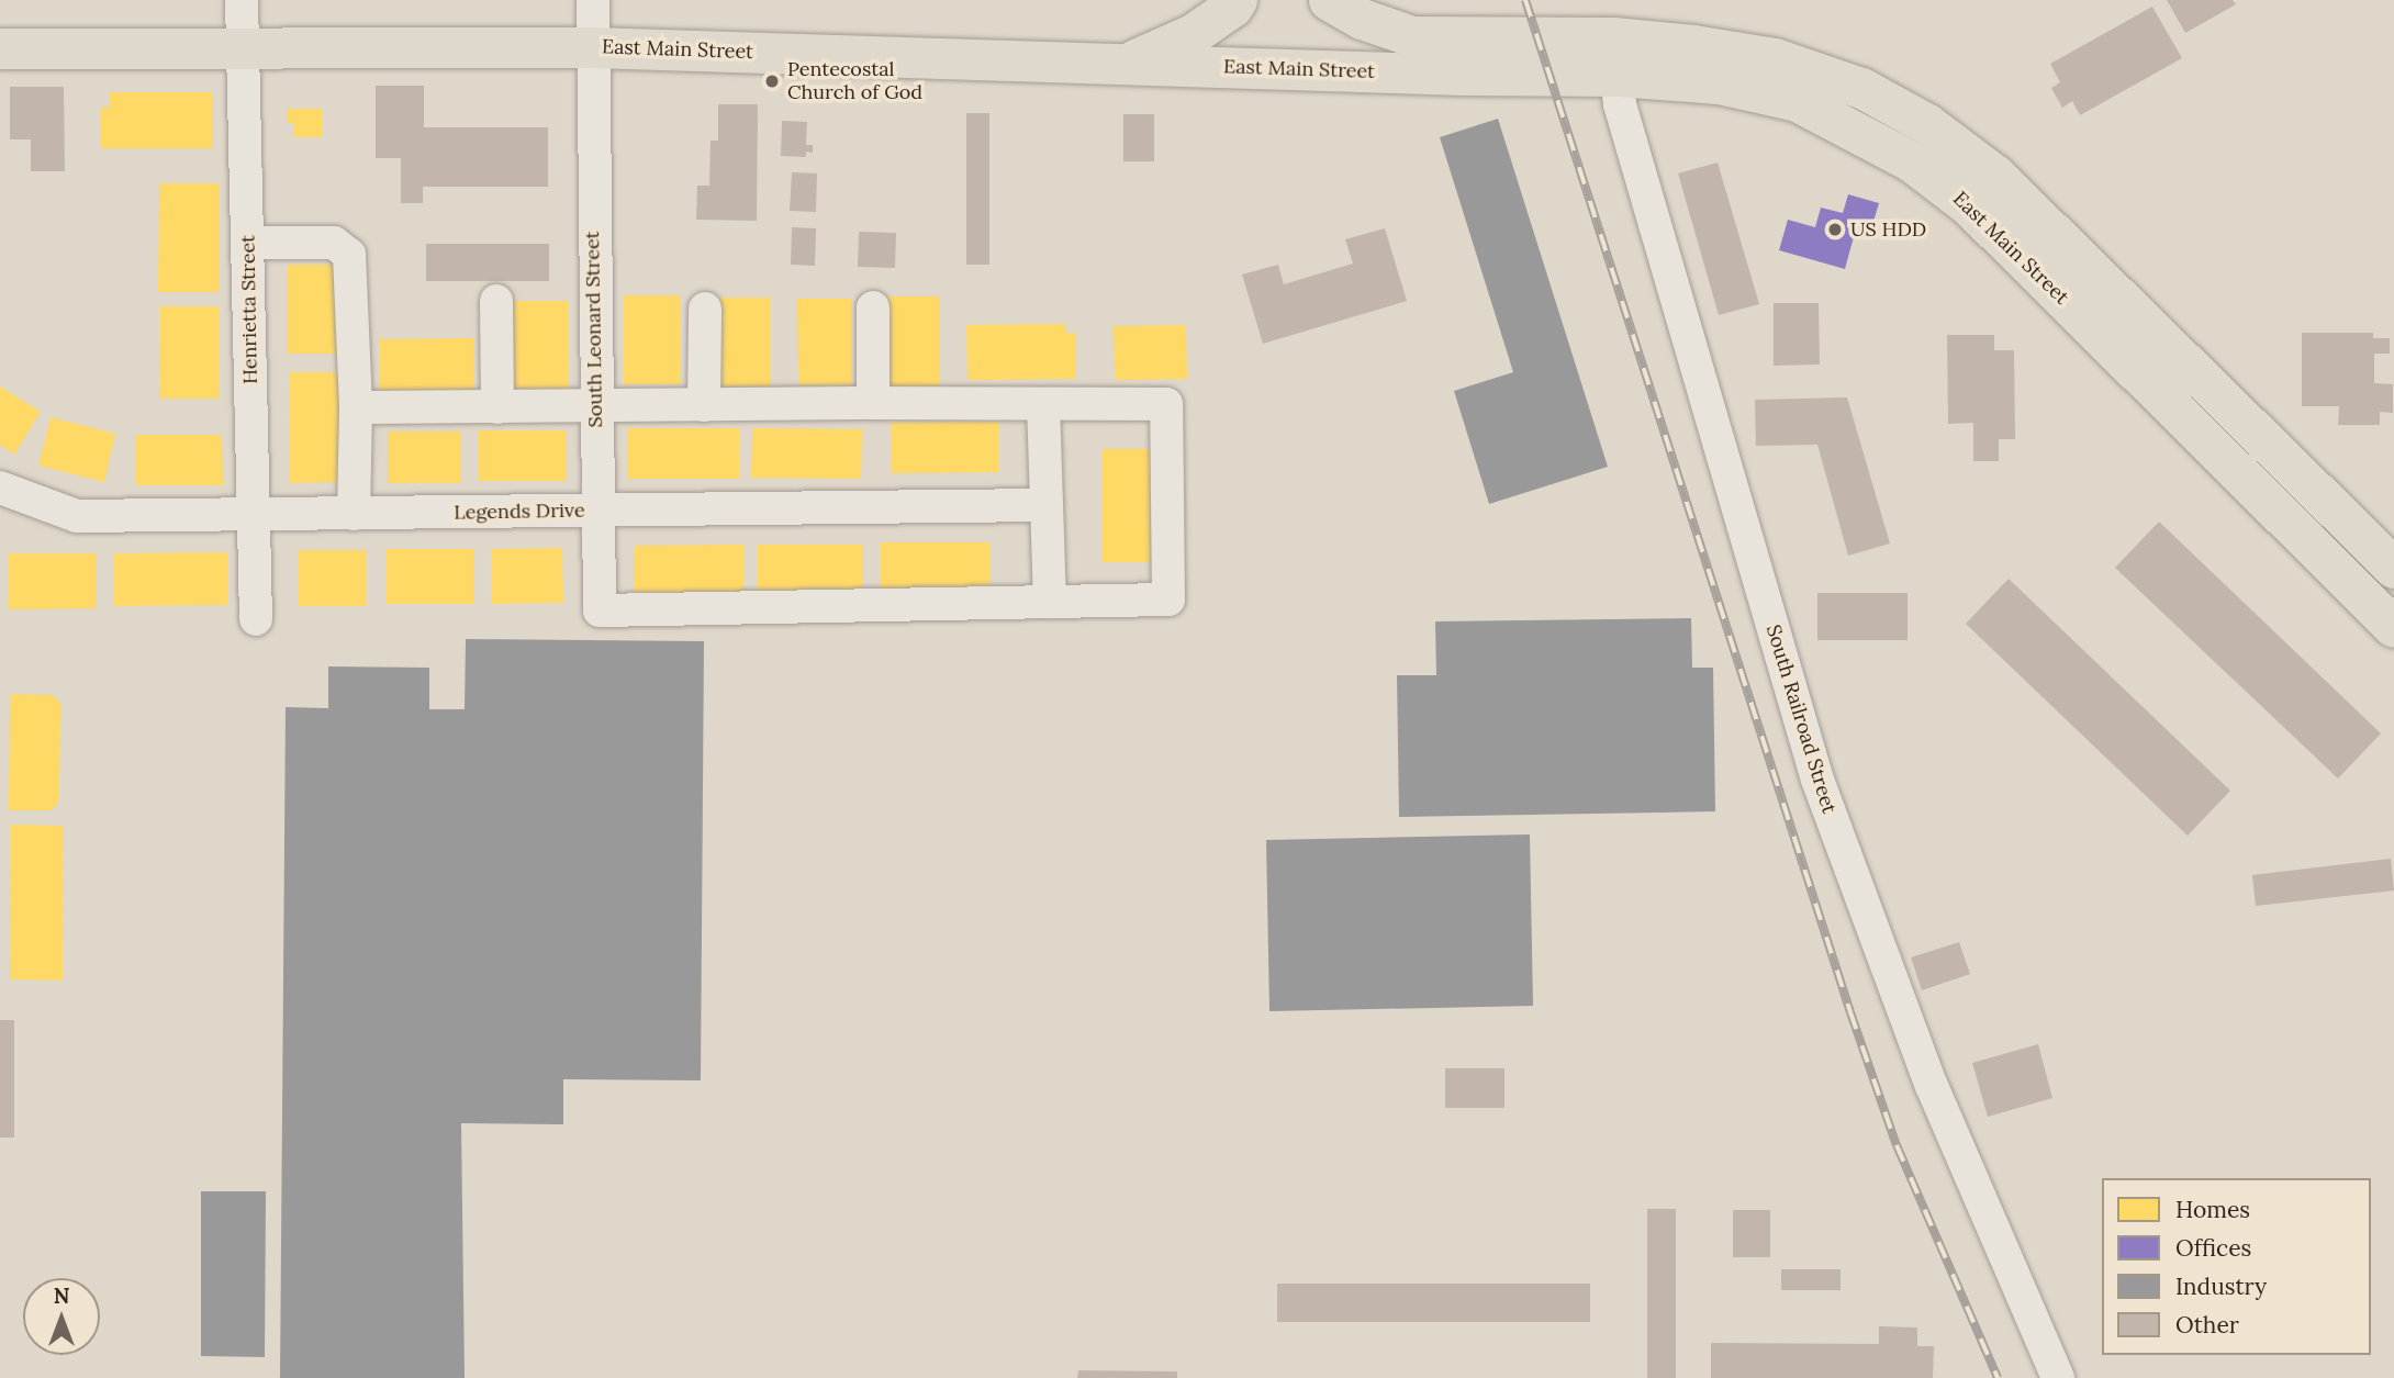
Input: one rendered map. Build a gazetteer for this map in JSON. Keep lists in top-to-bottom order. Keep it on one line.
{"streets":{"main road":["East Main Street"],"street":["Henrietta Street","South Leonard Street","Legends Drive","South Railroad Street"]},"crossings":[["East Main Street","Henrietta Street"],["East Main Street","South Leonard Street"],["East Main Street","South Railroad Street"],["Henrietta Street","Legends Drive"],["South Leonard Street","Legends Drive"]],"places":["Pentecostal Church of God","US HDD"],"legend":["Homes","Offices","Industry","Other"],"north":"top"}
